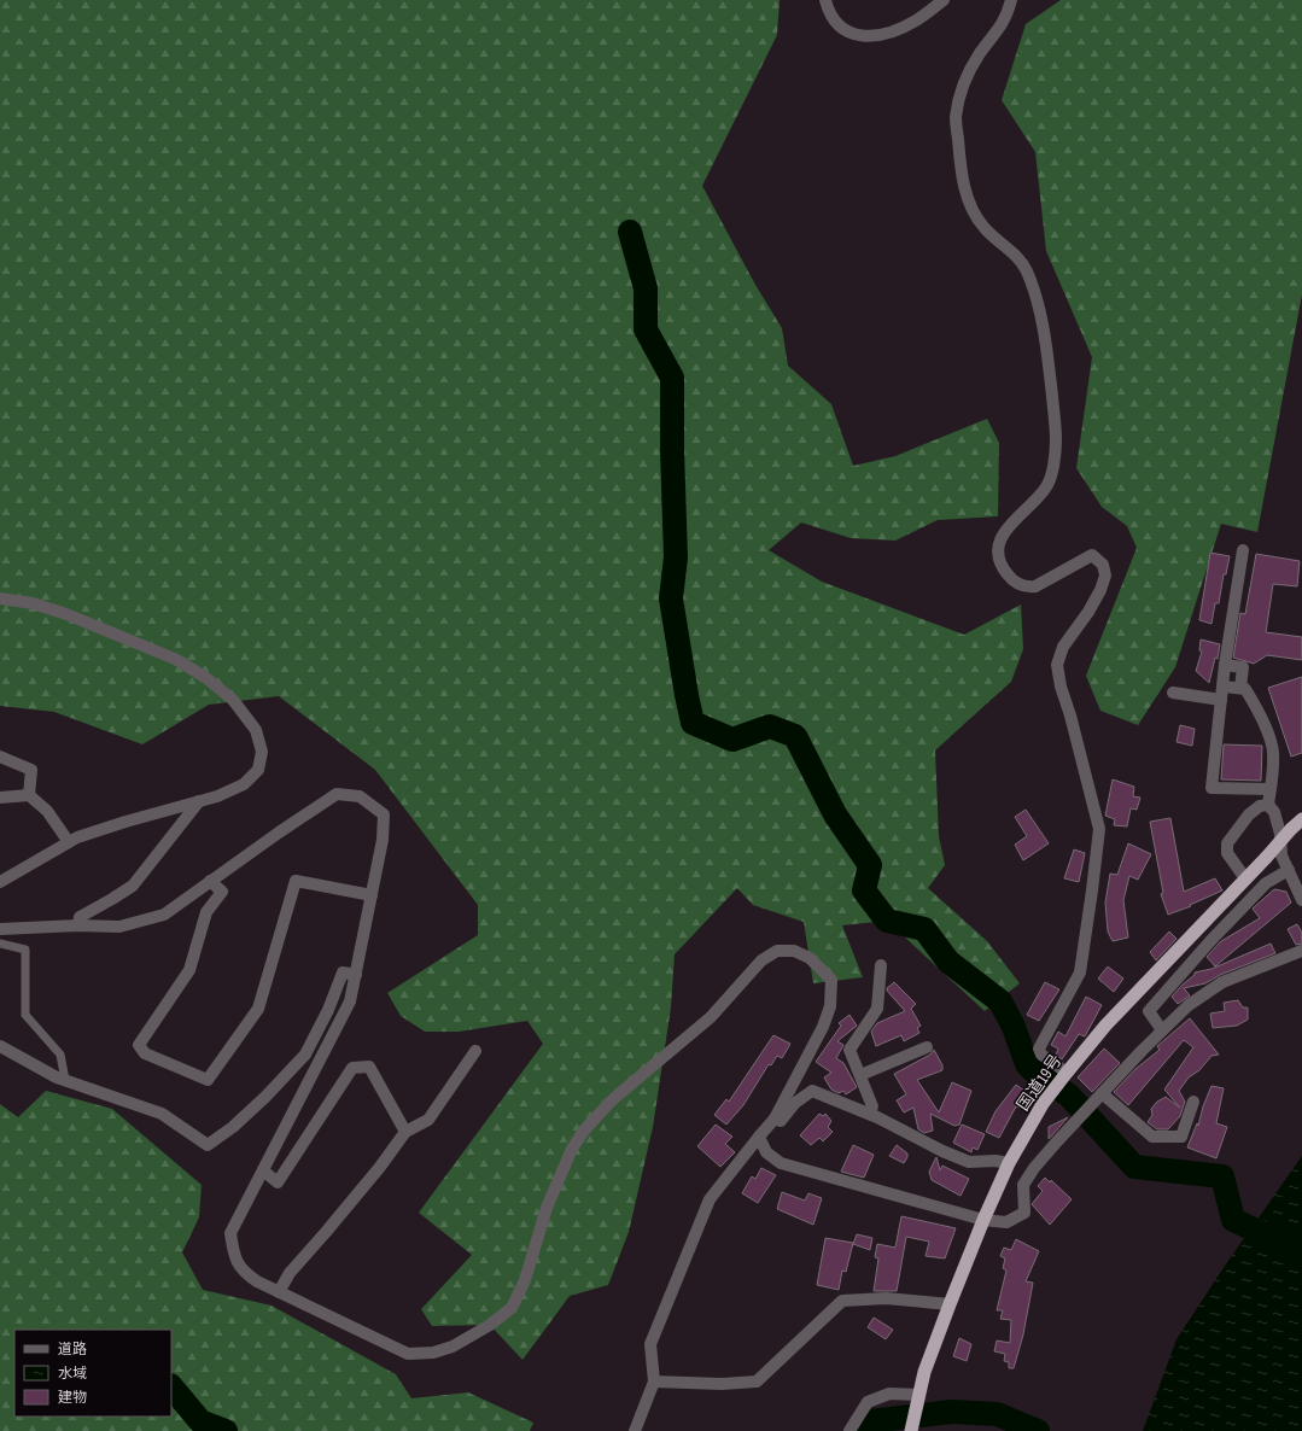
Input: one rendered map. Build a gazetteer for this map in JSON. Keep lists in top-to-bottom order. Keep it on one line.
{"streets":{"highway":["国道19号"]},"legend":["道路","水域","建物"]}
